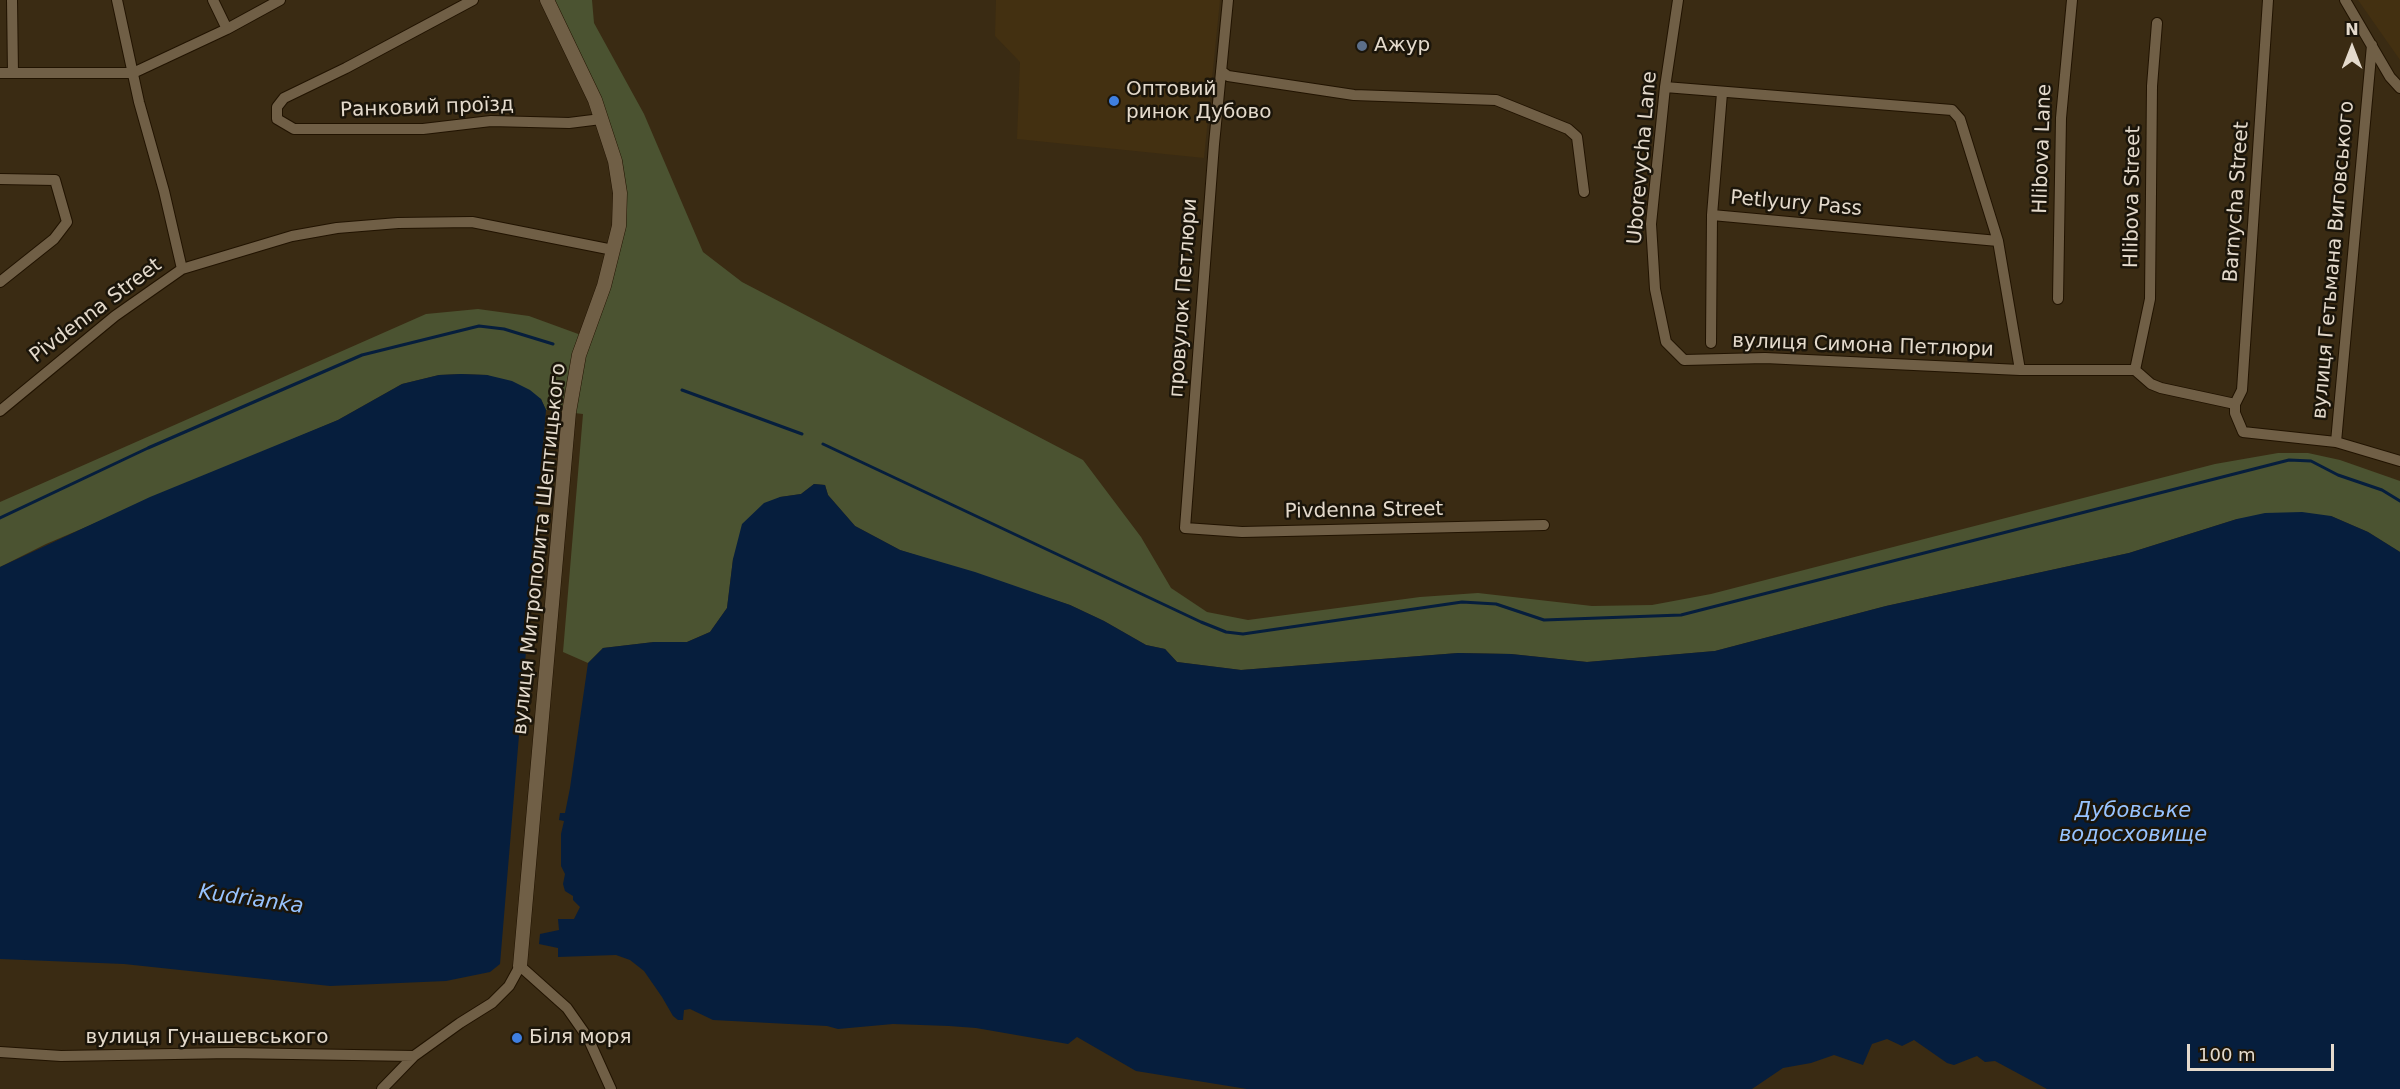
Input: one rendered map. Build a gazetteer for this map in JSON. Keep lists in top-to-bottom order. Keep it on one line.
{"streets":{"street":["Ранковий проїзд","Hlibova Lane","Uborevycha Lane","Hlibova Street","Barnycha Street","Petlyury Pass","вулиця Гетьмана Виговського","провулок Петлюри","Pivdenna Street","вулиця Симона Петлюри","вулиця Митрополита Шептицького","вулиця Гунашевського"]},"crossings":[["Ранковий проїзд","вулиця Митрополита Шептицького"],["Uborevycha Lane","вулиця Симона Петлюри"],["Hlibova Street","вулиця Симона Петлюри"],["провулок Петлюри","Pivdenna Street"],["Pivdenna Street","вулиця Митрополита Шептицького"]],"water":["Дубовське водосховище","Kudrianka"],"places":["Ажур","Оптовий ринок Дубово","Біля моря"],"scale_bar":"100 m","north":"top"}
